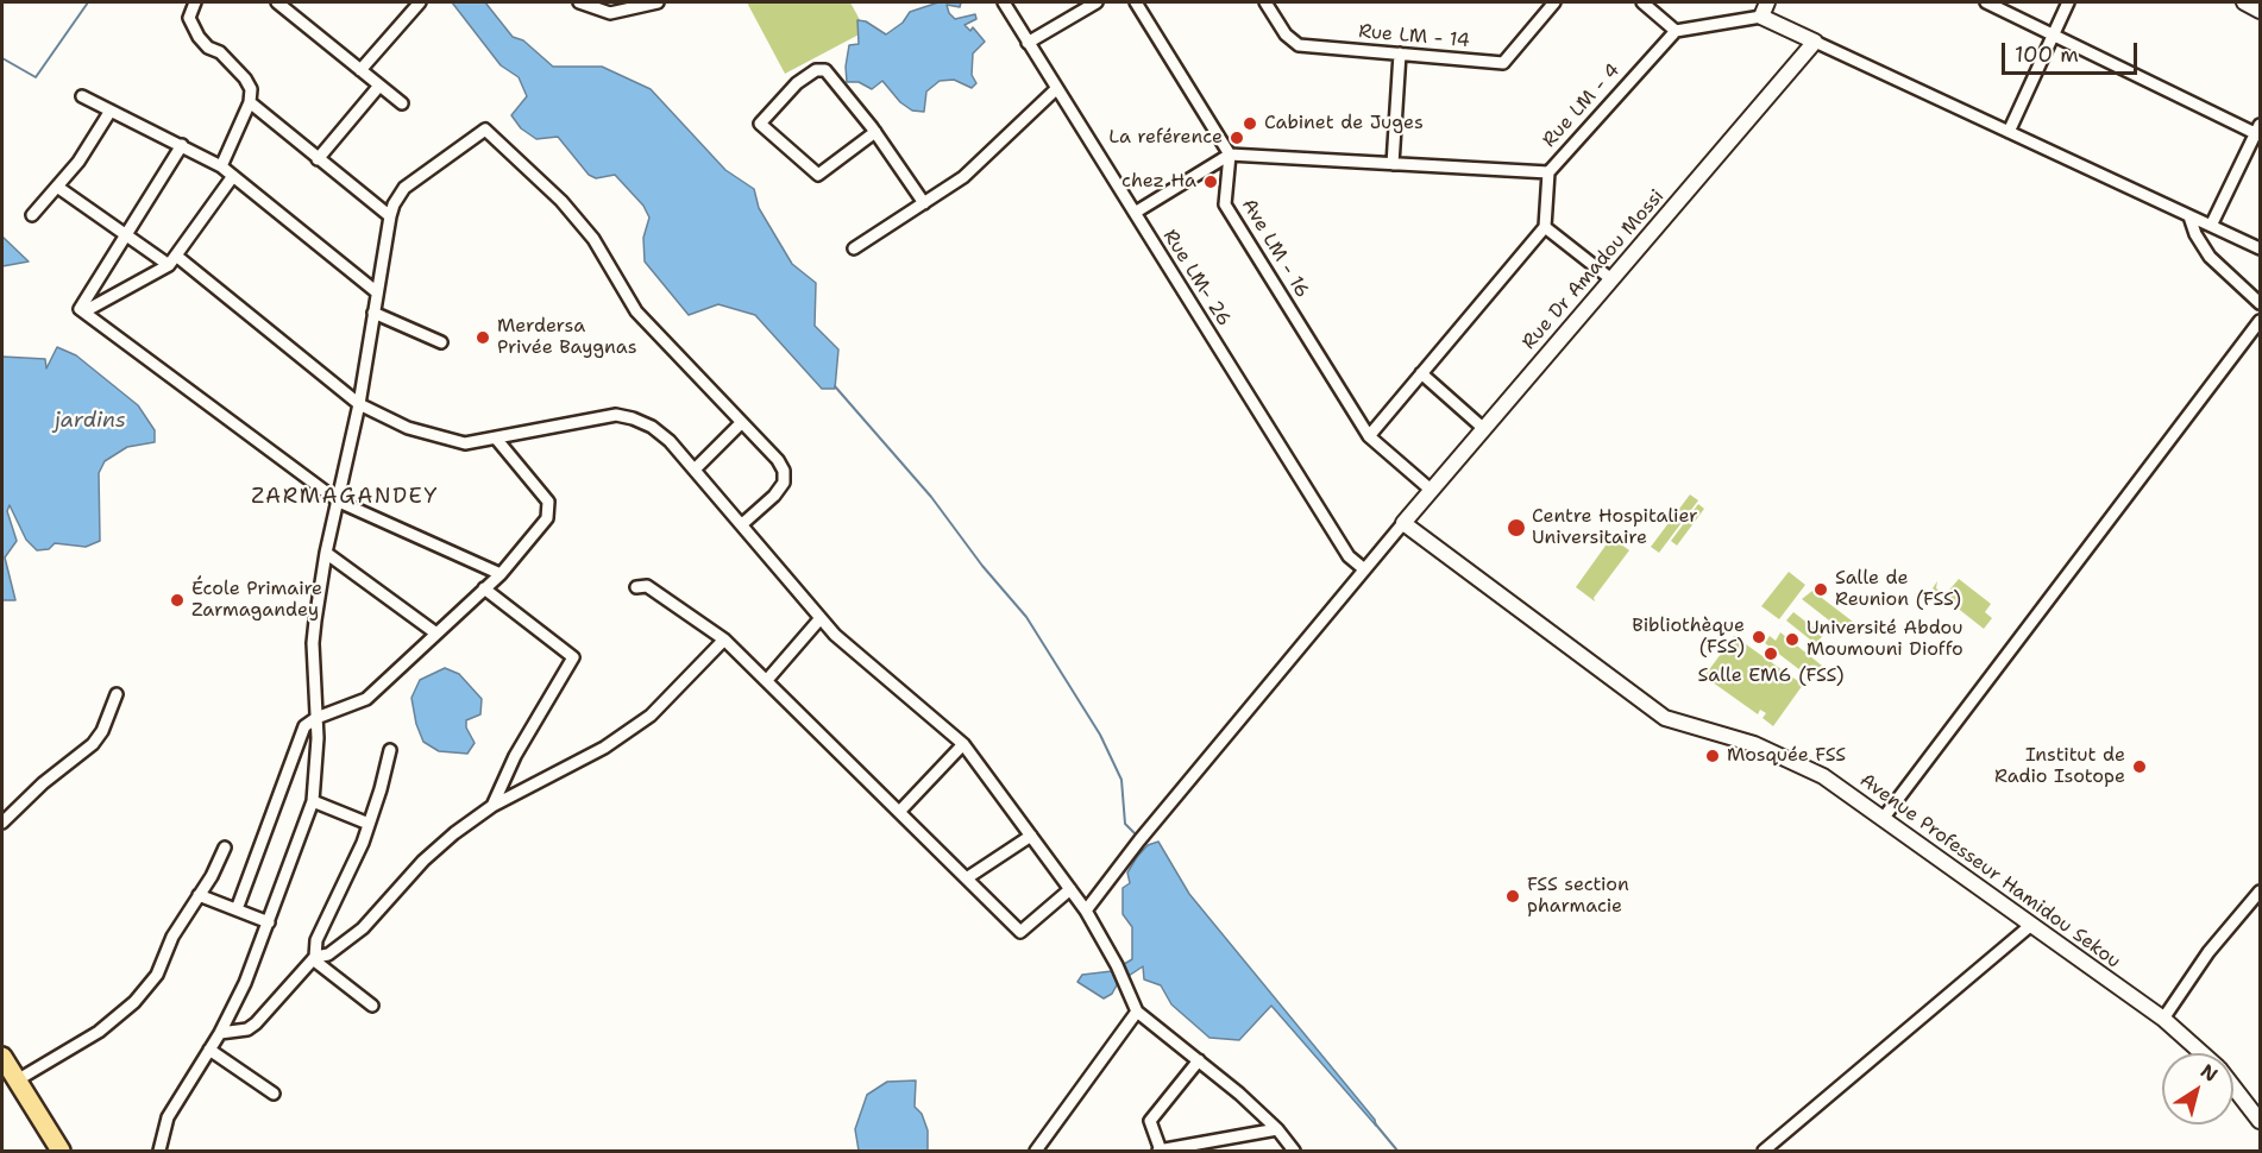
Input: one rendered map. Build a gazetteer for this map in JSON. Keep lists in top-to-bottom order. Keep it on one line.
{"streets":{"street":["Rue LM - 14","Rue LM - 4","Ave LM - 16","Rue Dr Amadou Mossi","Rue LM- 26","Avenue Professeur Hamidou Sekou"]},"crossings":[["Rue LM - 4","Ave LM - 16"],["Ave LM - 16","Rue Dr Amadou Mossi"],["Rue Dr Amadou Mossi","Avenue Professeur Hamidou Sekou"]],"districts":["ZARMAGANDEY"],"water":["jardins"],"places":["Cabinet de Juges","La reférence","chez Ha","Merdersa Privée Baygnas","Centre Hospitalier Universitaire","Salle de Reunion (FSS)","École Primaire Zarmagandey","Bibliothèque (FSS)","Université Abdou Moumouni Dioffo","Salle EM6 (FSS)","Mosquée FSS","Institut de Radio Isotope","FSS section pharmacie"],"scale_bar":"100 m","north":"top right"}
